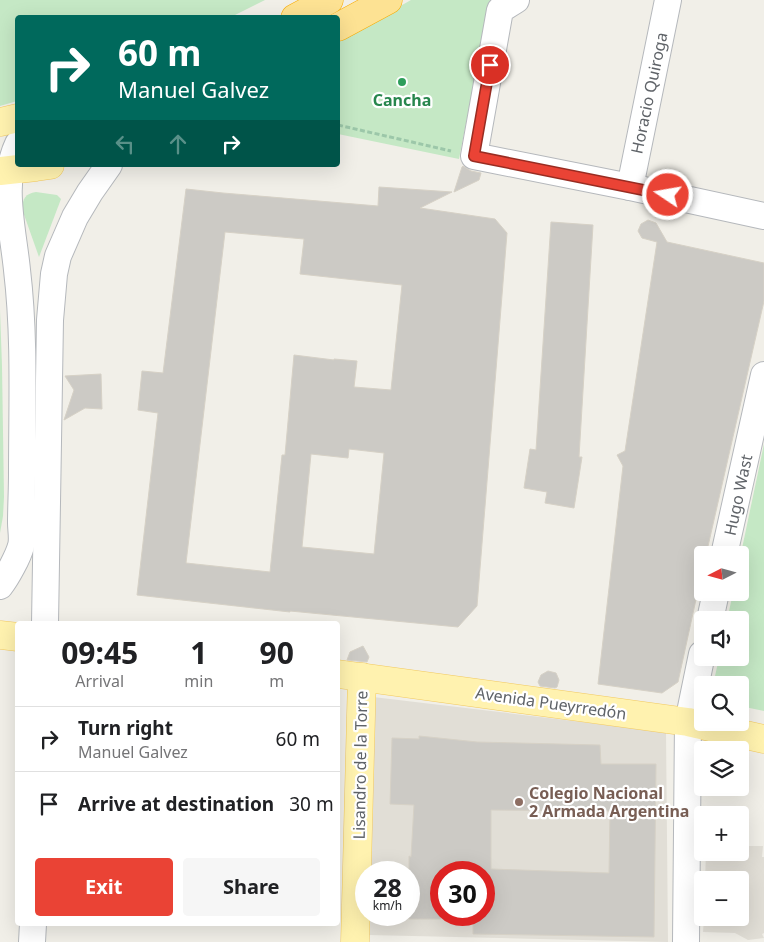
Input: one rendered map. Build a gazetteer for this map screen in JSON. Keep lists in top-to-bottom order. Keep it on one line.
{"streets":{"main road":["Avenida Pueyrredón","Lisandro de la Torre"],"street":["Horacio Quiroga","Hugo Wast"]},"crossings":[["Avenida Pueyrredón","Lisandro de la Torre"]],"places":["Cancha","Colegio Nacional 2 Armada Argentina"],"north":"left","page":{"turn":["60 m","Manuel Galvez"],"map_buttons":["+","−"],"eta":["09:45","Arrival","1","min","90","m"],"list":[{"name":"Turn right","note":"Manuel Galvez","value":"60 m"},{"name":"Arrive at destination","value":"30 m"}],"buttons":["Exit","Share"],"speed":"28 km/h","limit":"30"}}
